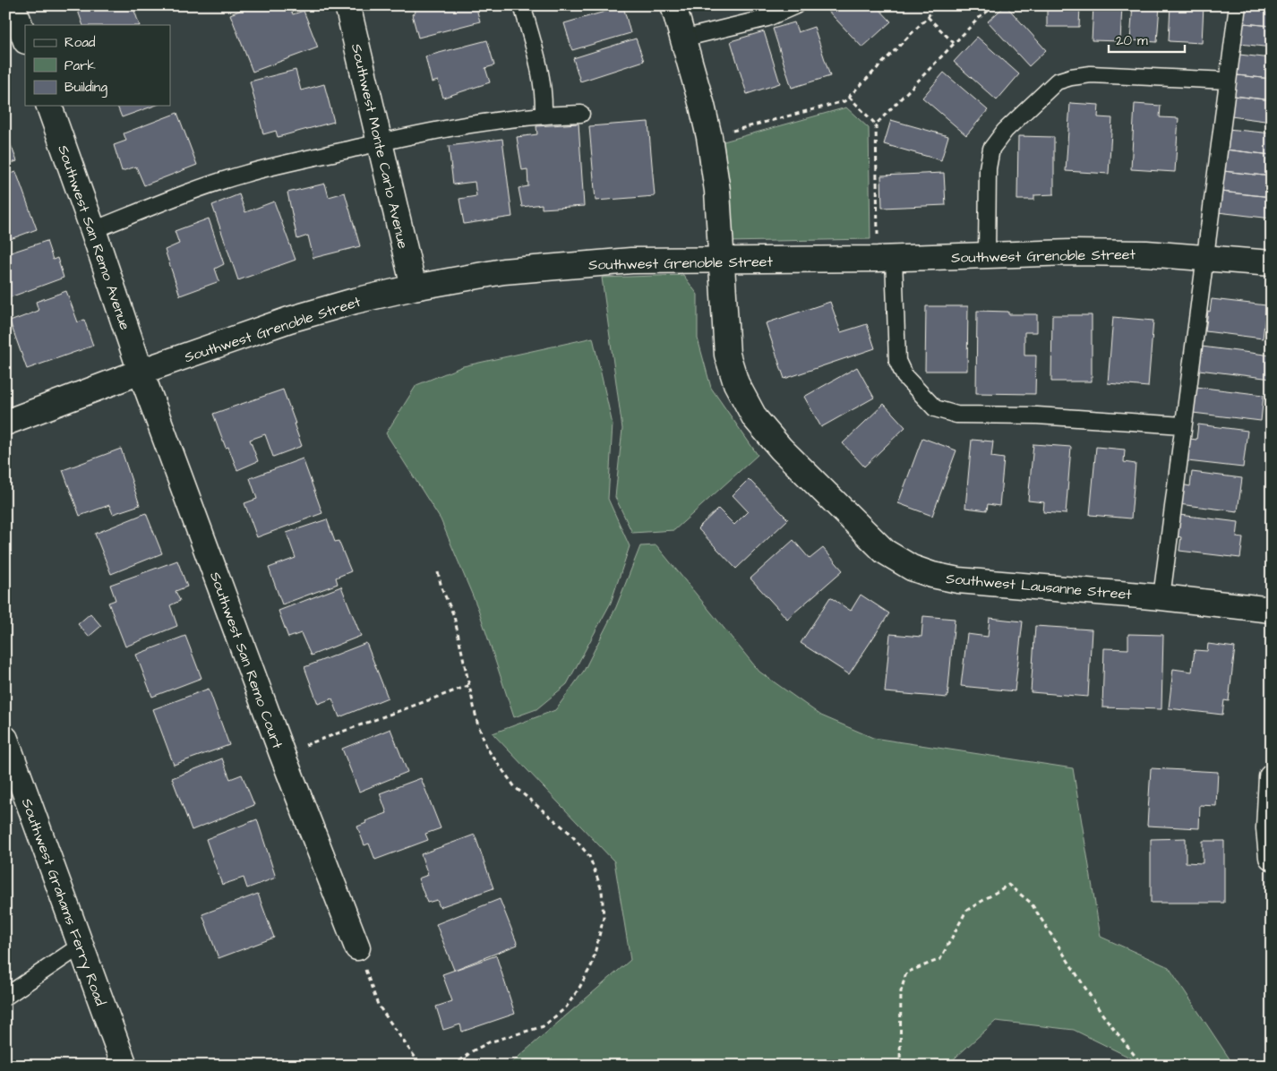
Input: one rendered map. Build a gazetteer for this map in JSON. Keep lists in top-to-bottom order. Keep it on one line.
{"streets":{"street":["Southwest Monte Carlo Avenue","Southwest San Remo Avenue","Southwest Grenoble Street","Southwest Lausanne Street","Southwest San Remo Court","Southwest Grahams Ferry Road"]},"crossings":[["Southwest Monte Carlo Avenue","Southwest Grenoble Street"],["Southwest San Remo Avenue","Southwest Grenoble Street"],["Southwest San Remo Avenue","Southwest San Remo Court"],["Southwest Grenoble Street","Southwest Lausanne Street"],["Southwest Grenoble Street","Southwest San Remo Court"]],"legend":["Road","Park","Building"],"scale_bar":"20 m"}
